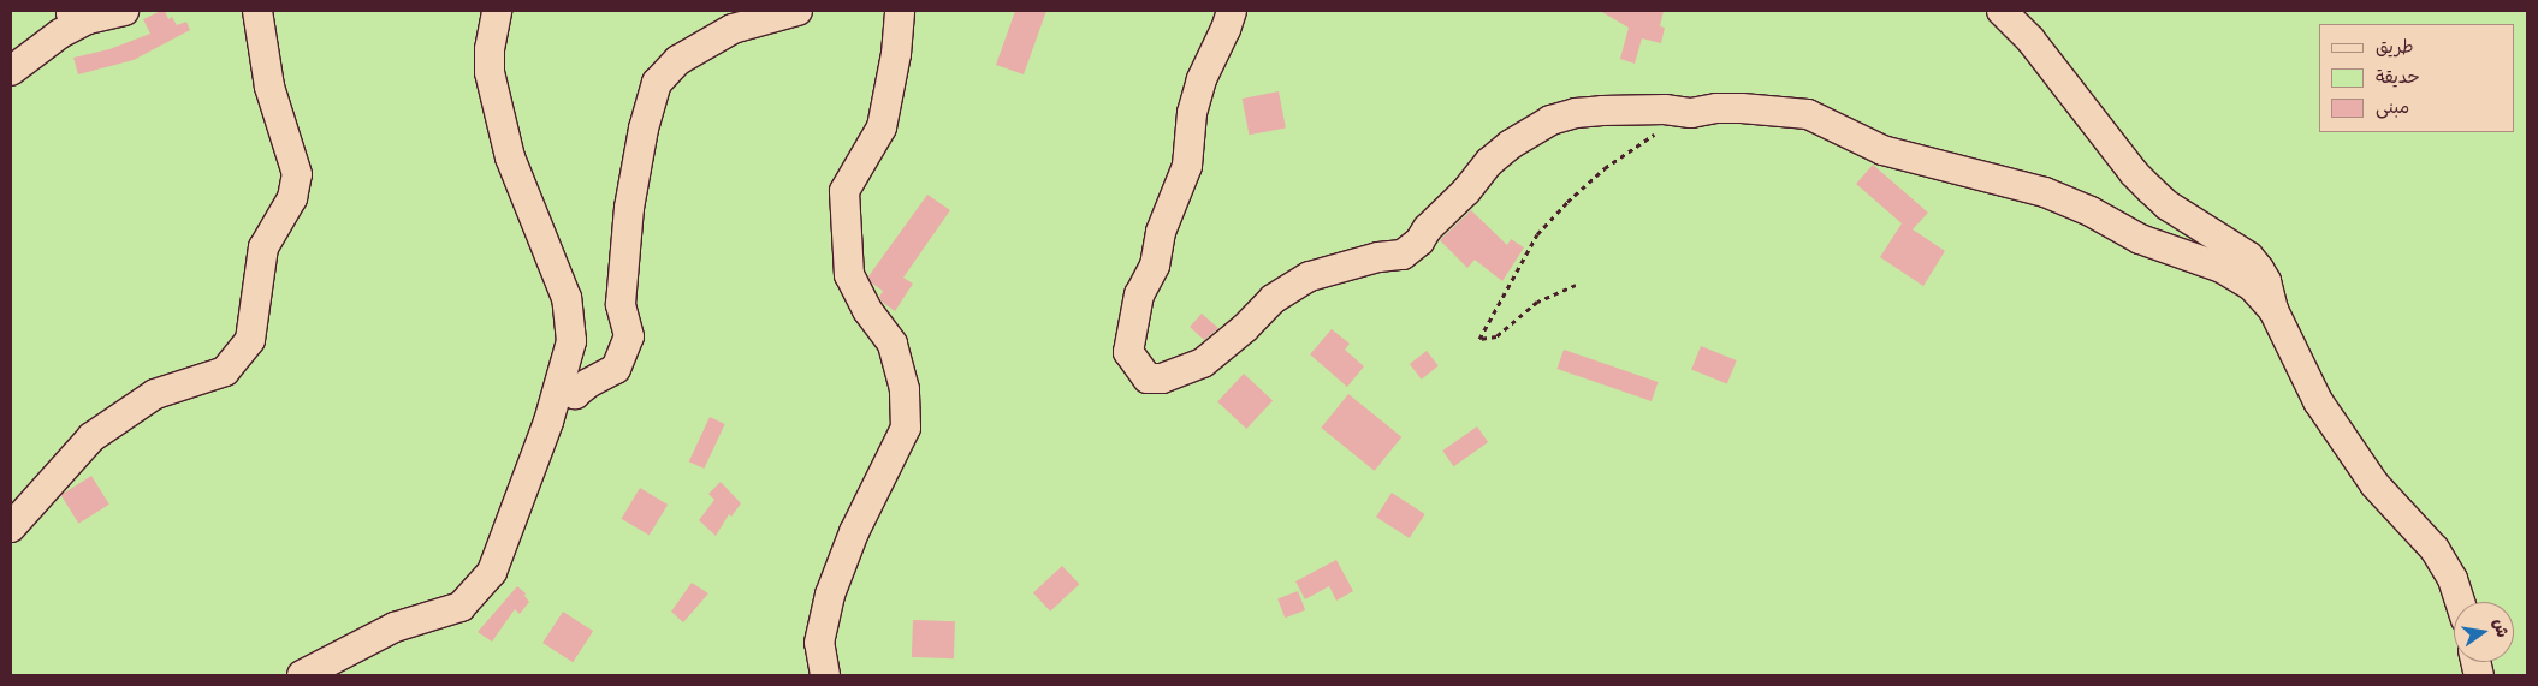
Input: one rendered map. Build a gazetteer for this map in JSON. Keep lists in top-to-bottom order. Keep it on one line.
{"legend":["طريق","حديقة","مبنى"],"north":"right"}
